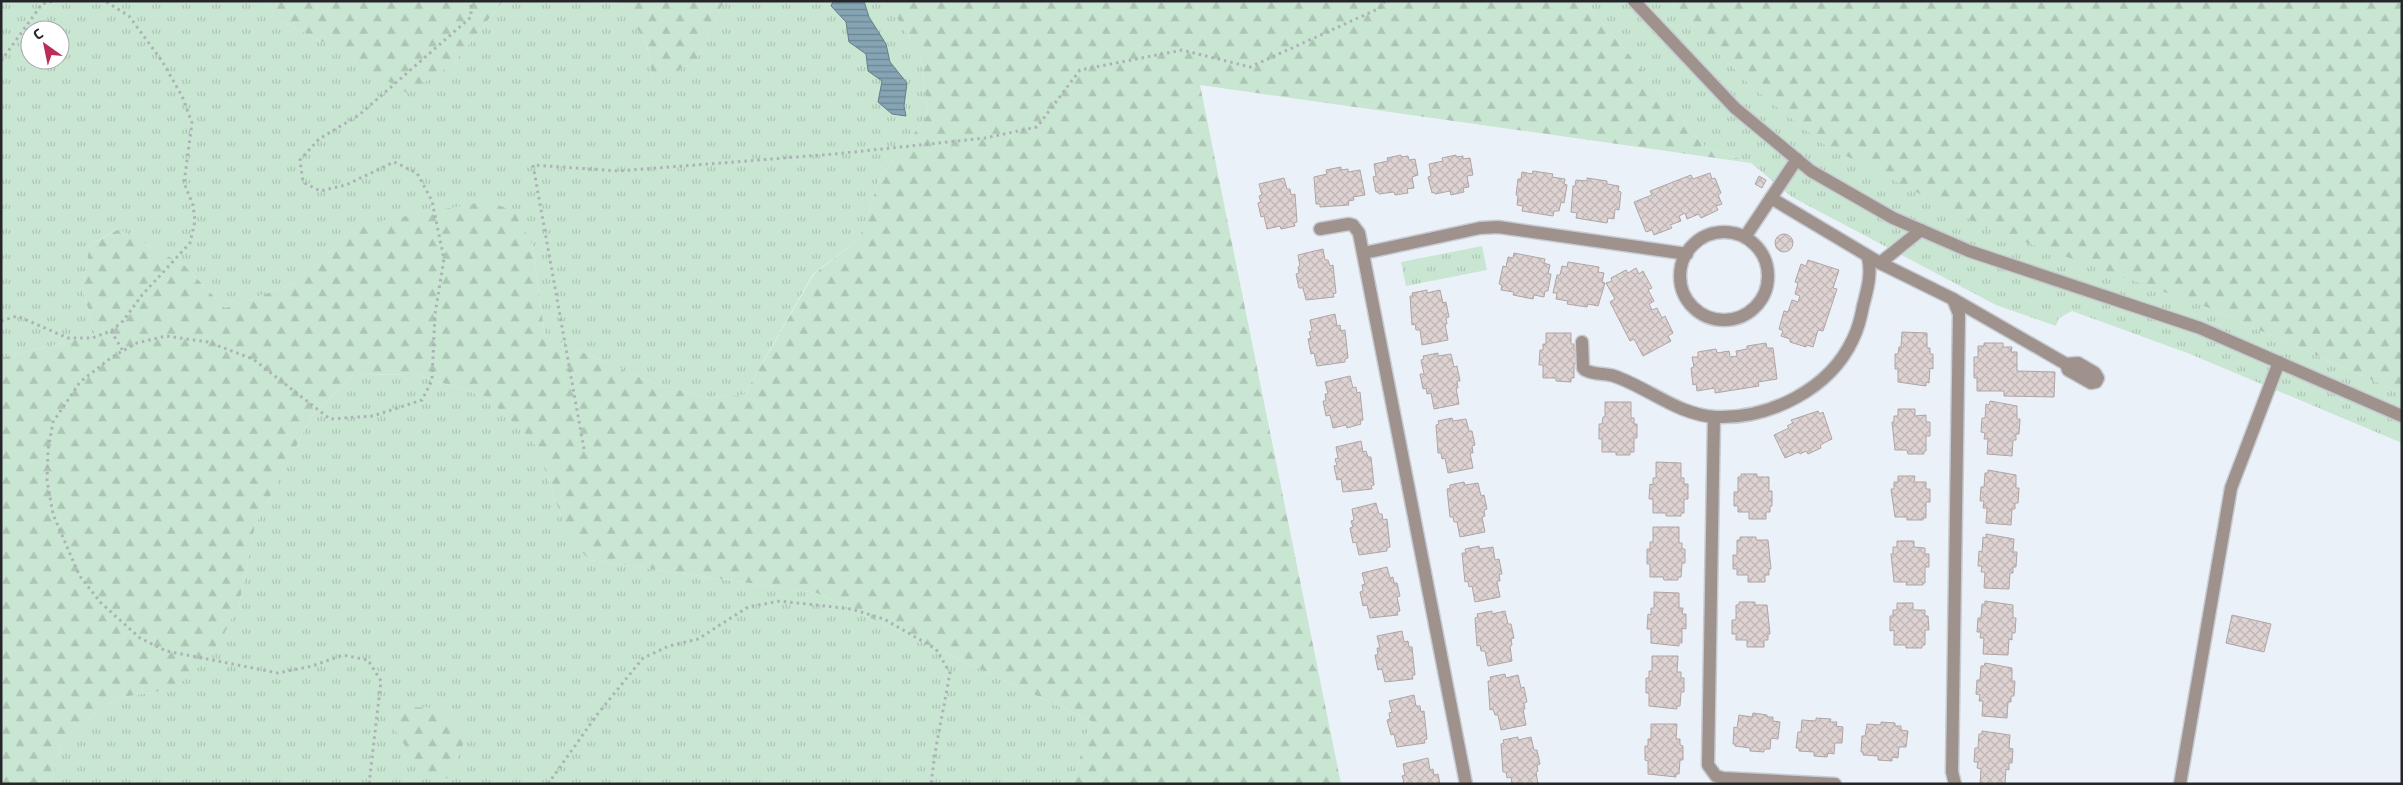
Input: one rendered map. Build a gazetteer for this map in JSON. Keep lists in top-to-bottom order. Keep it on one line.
{"north":"top left"}
